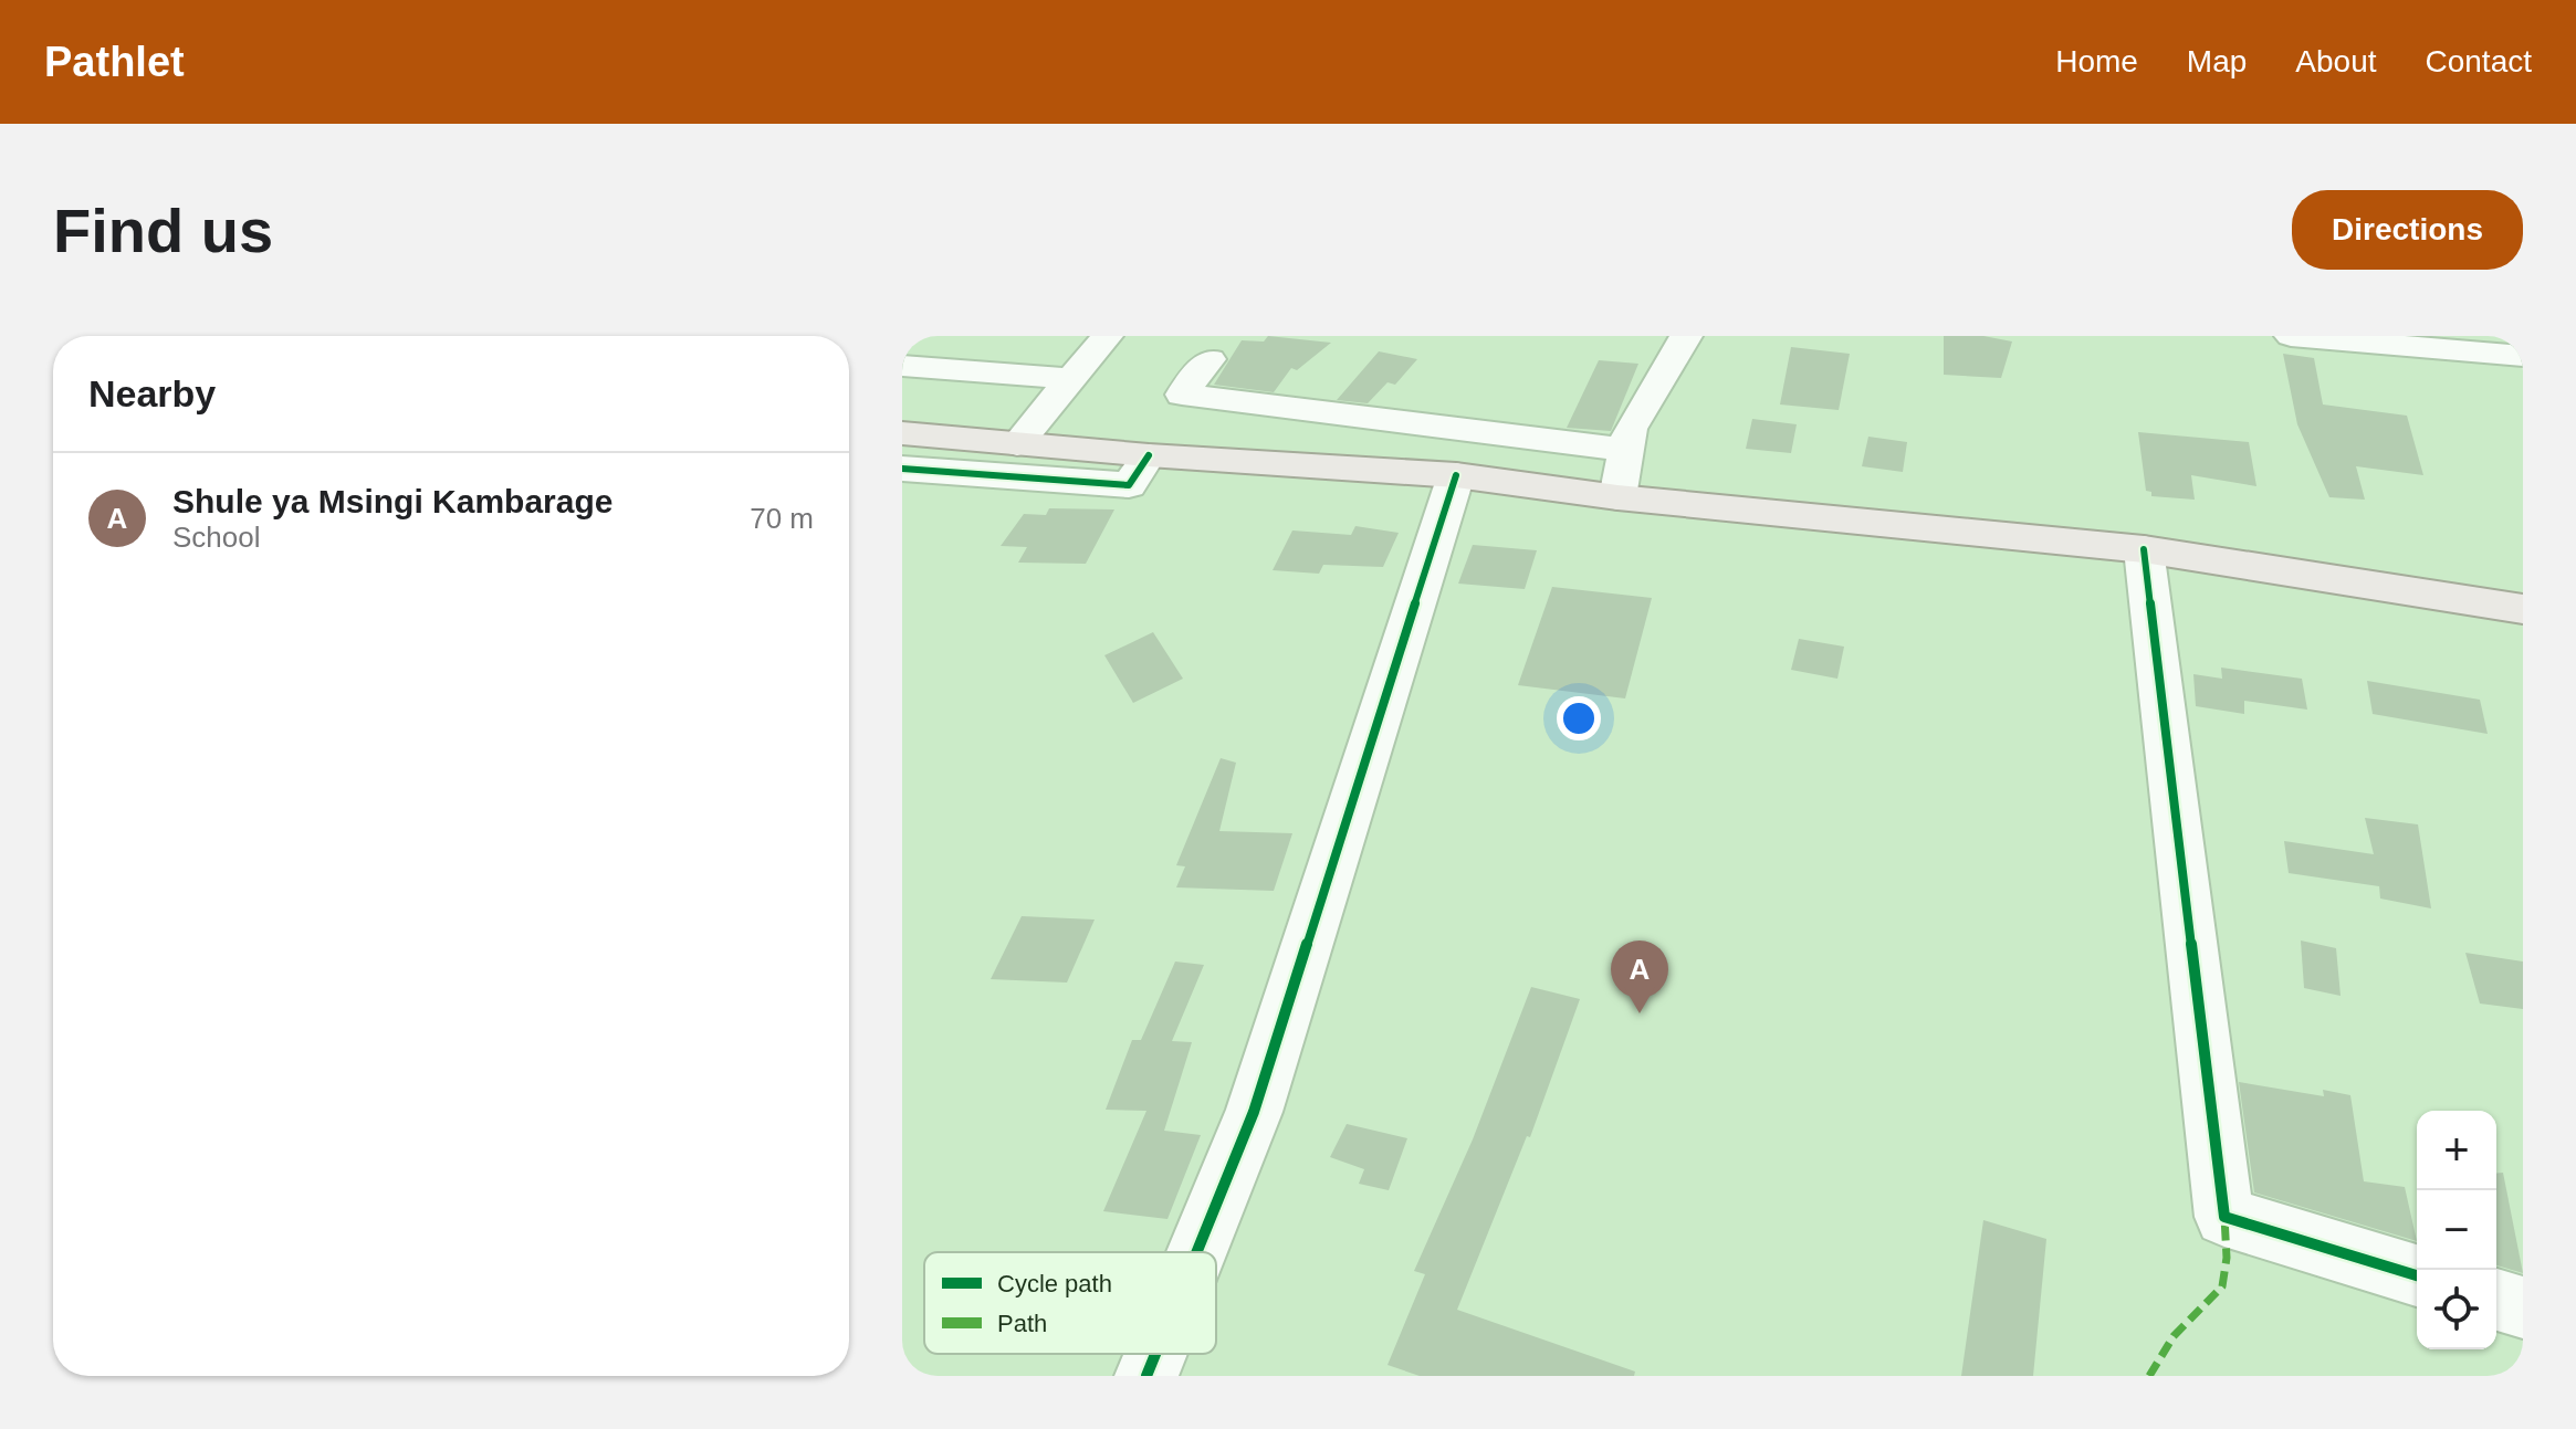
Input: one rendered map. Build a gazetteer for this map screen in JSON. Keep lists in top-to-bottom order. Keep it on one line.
{"legend":["Cycle path","Path"],"page":{"header":"Pathlet","nav":["Home","Map","About","Contact"],"buttons":"Directions","title":"Find us","heading":"Nearby","list":[{"mark":"A","name":"Shule ya Msingi Kambarage","note":"School","value":"70 m"}],"pins":"A","map_buttons":["+","−"]}}
